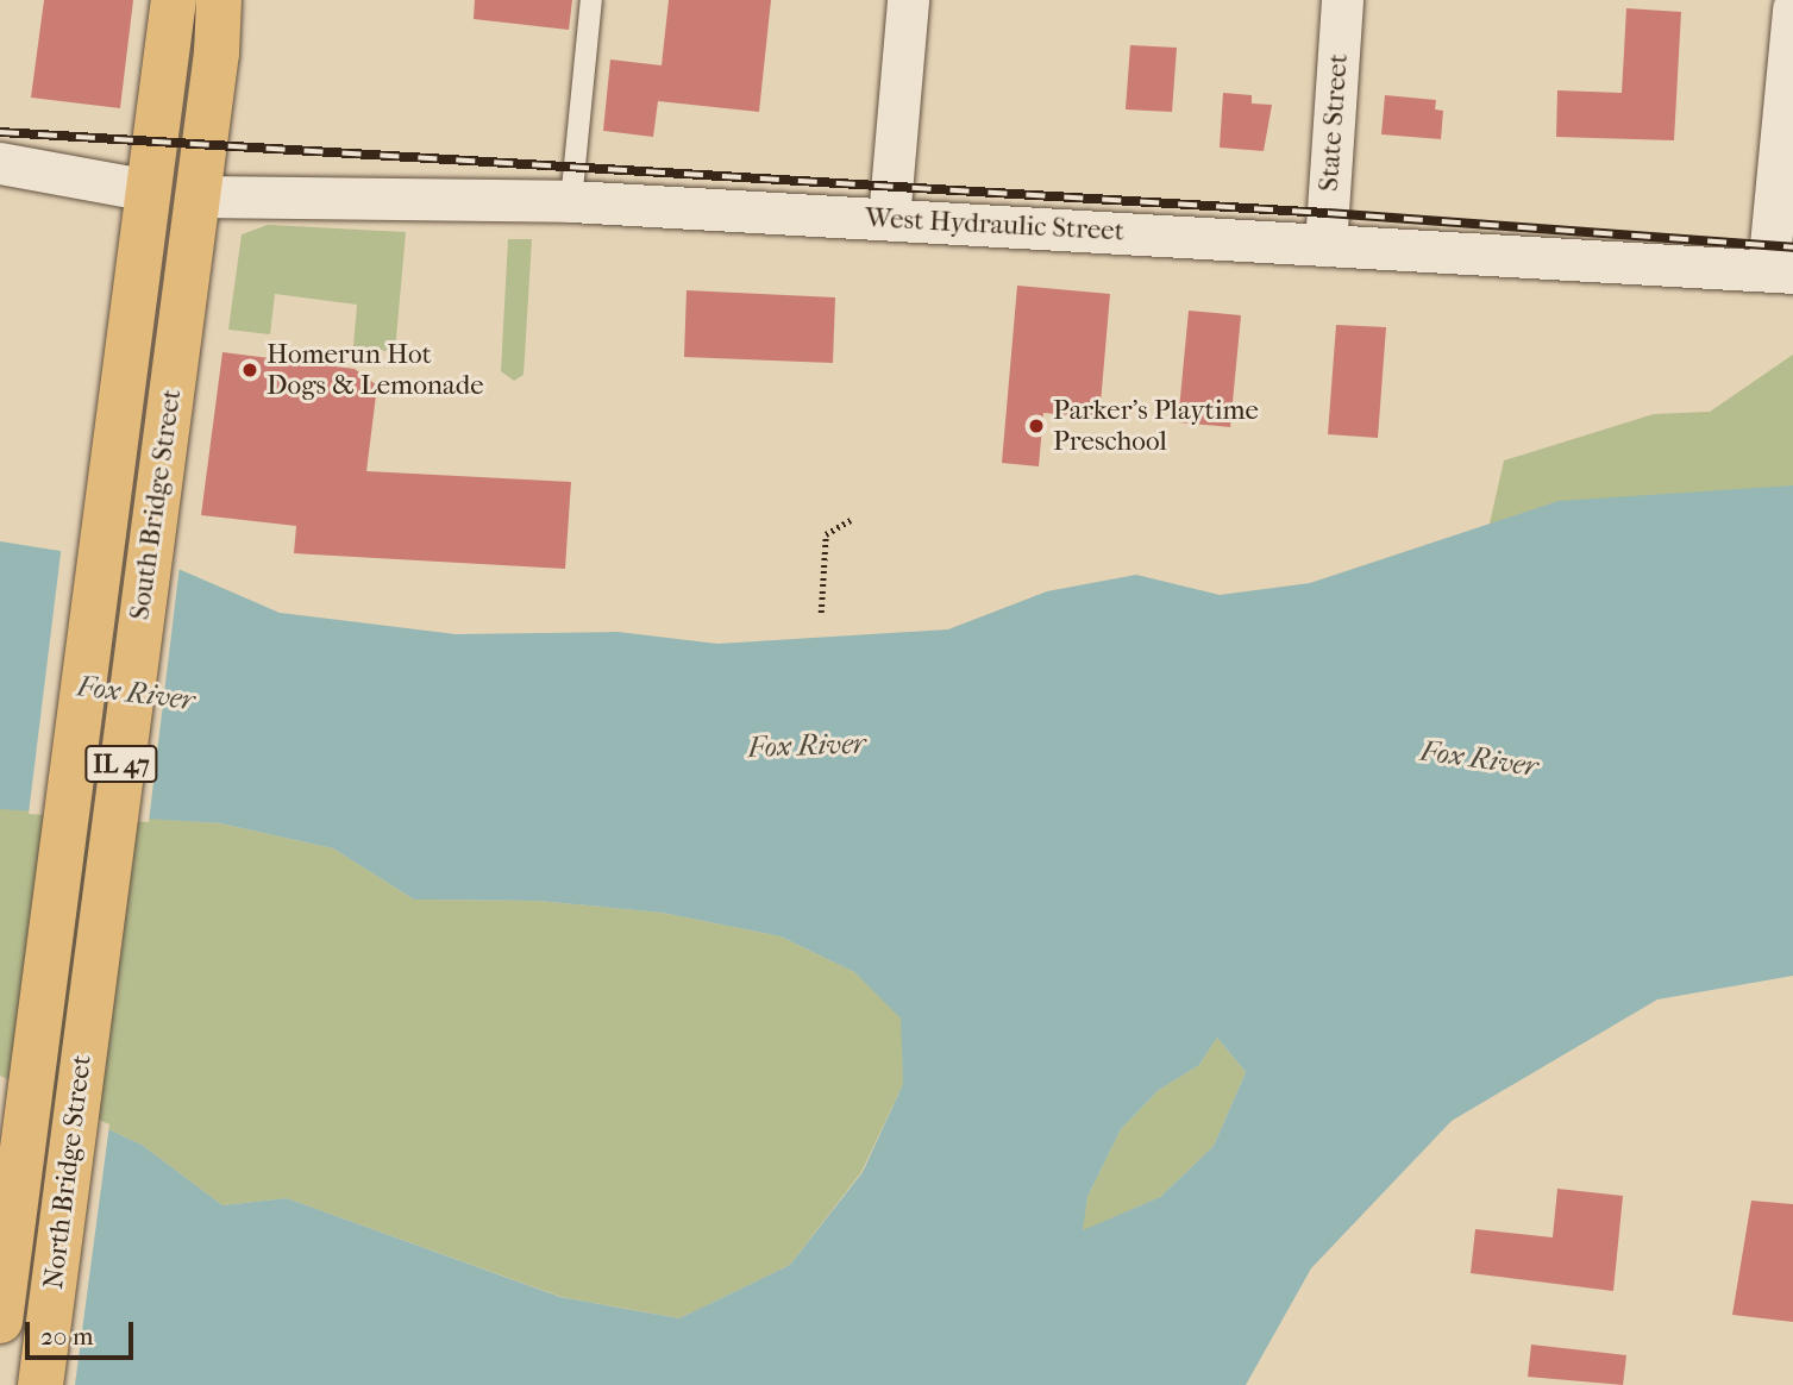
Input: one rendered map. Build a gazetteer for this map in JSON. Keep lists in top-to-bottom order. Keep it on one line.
{"streets":{"highway":["South Bridge Street","IL 47","North Bridge Street"],"street":["State Street","West Hydraulic Street"]},"crossings":[["State Street","West Hydraulic Street"],["West Hydraulic Street","South Bridge Street"],["South Bridge Street","North Bridge Street"]],"water":["Fox River"],"places":["Homerun Hot Dogs & Lemonade","Parker's Playtime Preschool"],"scale_bar":"20 m"}
